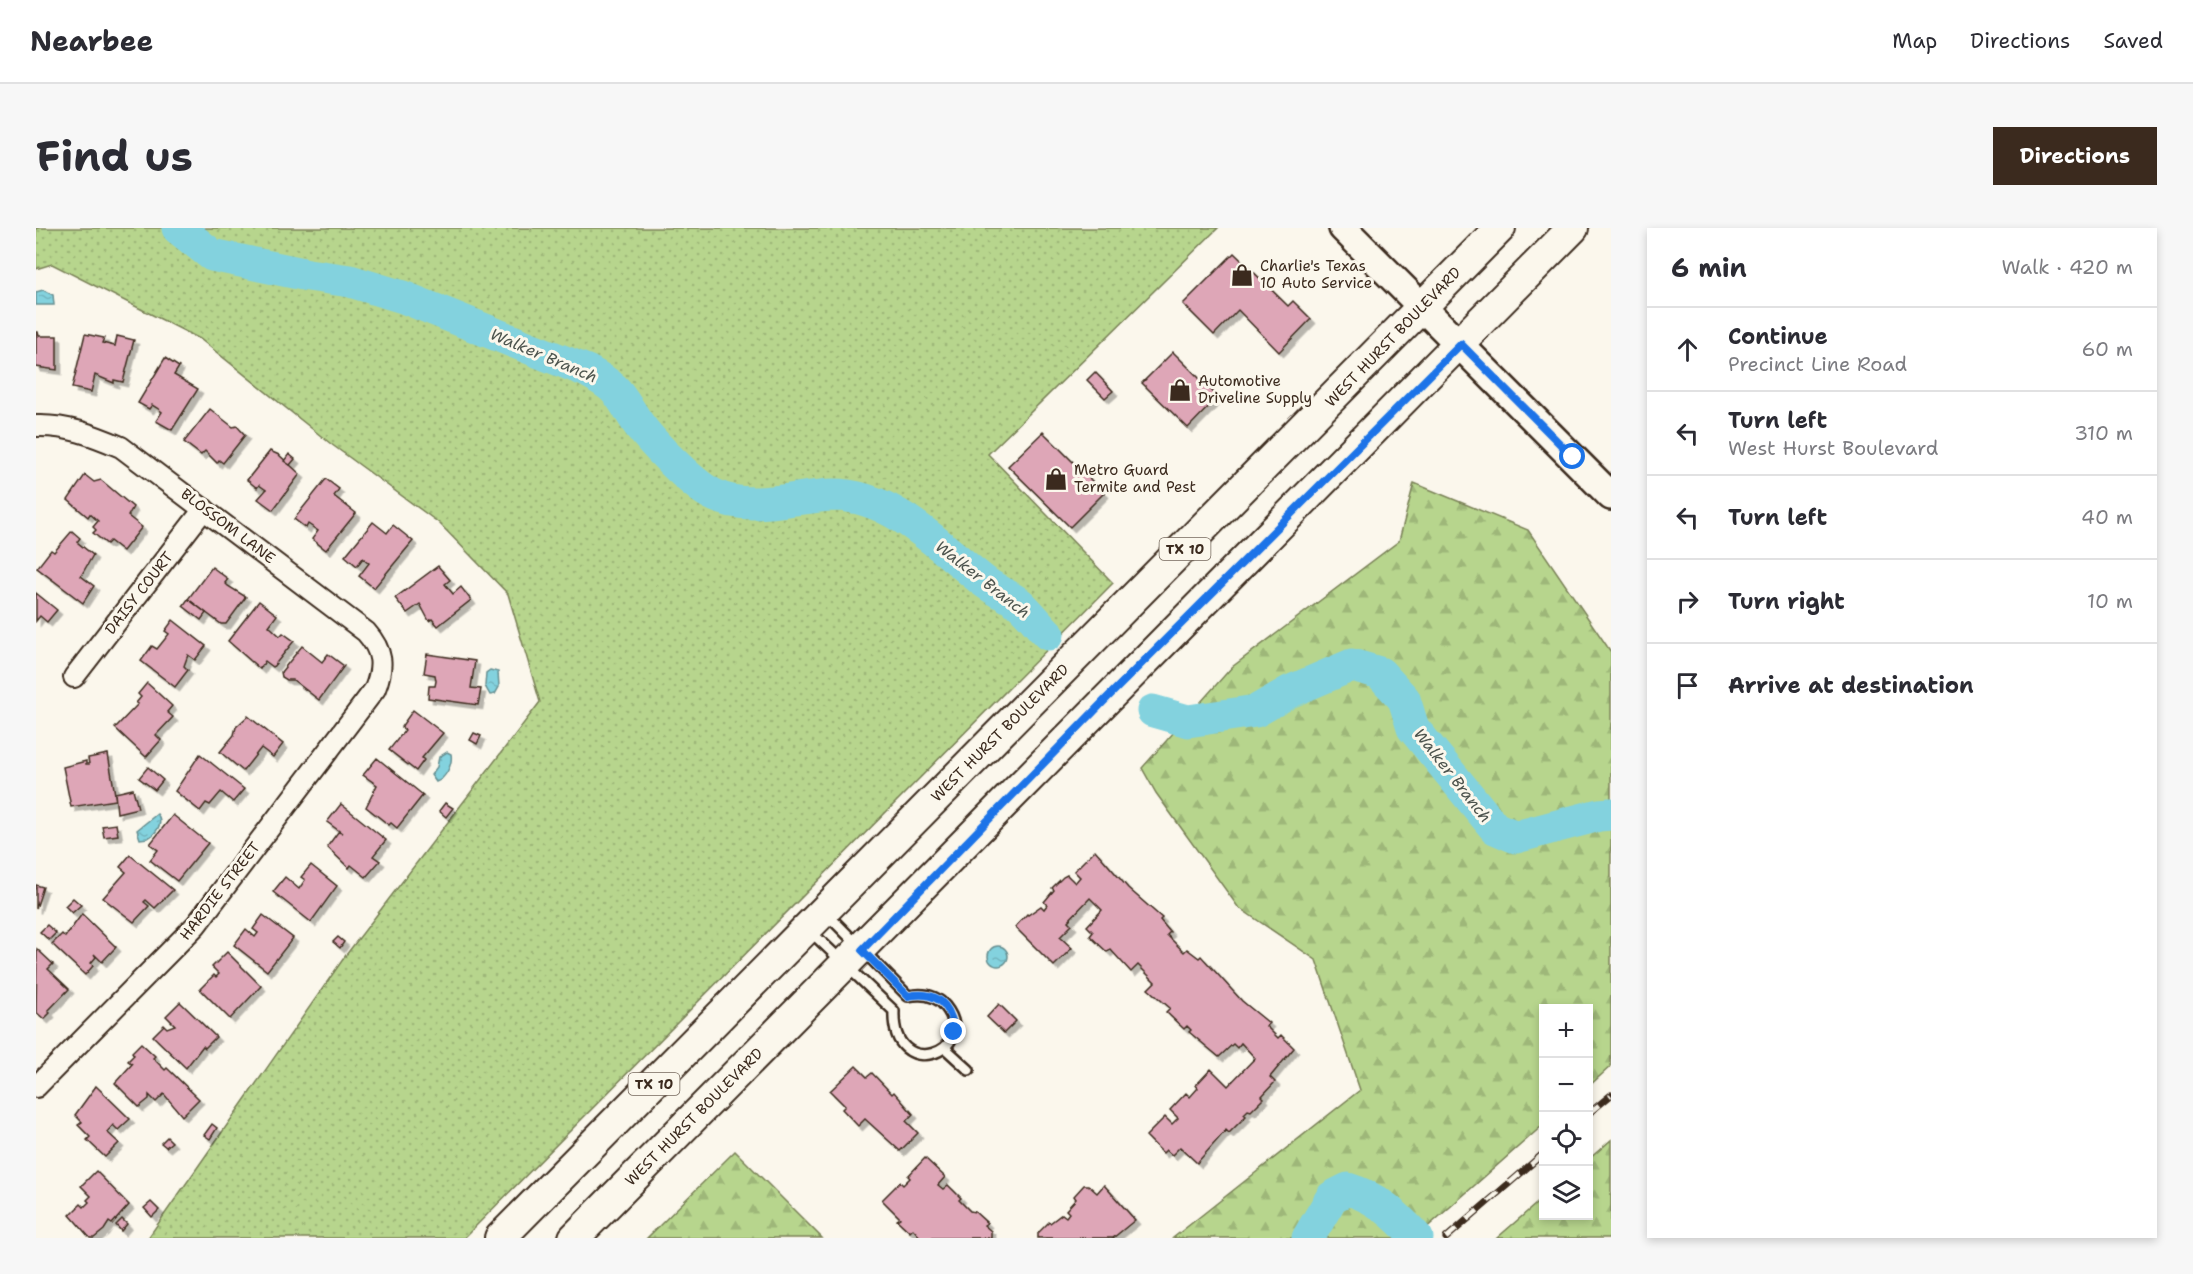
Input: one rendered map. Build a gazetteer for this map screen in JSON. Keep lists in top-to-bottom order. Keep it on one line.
{"streets":{"main road":["WEST HURST BOULEVARD","TX 10"],"street":["BLOSSOM LANE","DAISY COURT","HARDIE STREET"]},"crossings":[["BLOSSOM LANE","DAISY COURT"],["BLOSSOM LANE","HARDIE STREET"]],"water":["Walker Branch"],"places":{"shop":["Charlie's Texas 10 Auto Service","Automotive Driveline Supply","Metro Guard Termite and Pest"]},"page":{"header":"Nearbee","nav":["Map","Directions","Saved"],"buttons":"Directions","title":"Find us","heading":["6 min","Walk · 420 m"],"list":[["Continue","Precinct Line Road","60 m"],["Turn left","West Hurst Boulevard","310 m"],["Turn left","40 m"],["Turn right","10 m"],"Arrive at destination"],"map_buttons":["+","−"]}}
